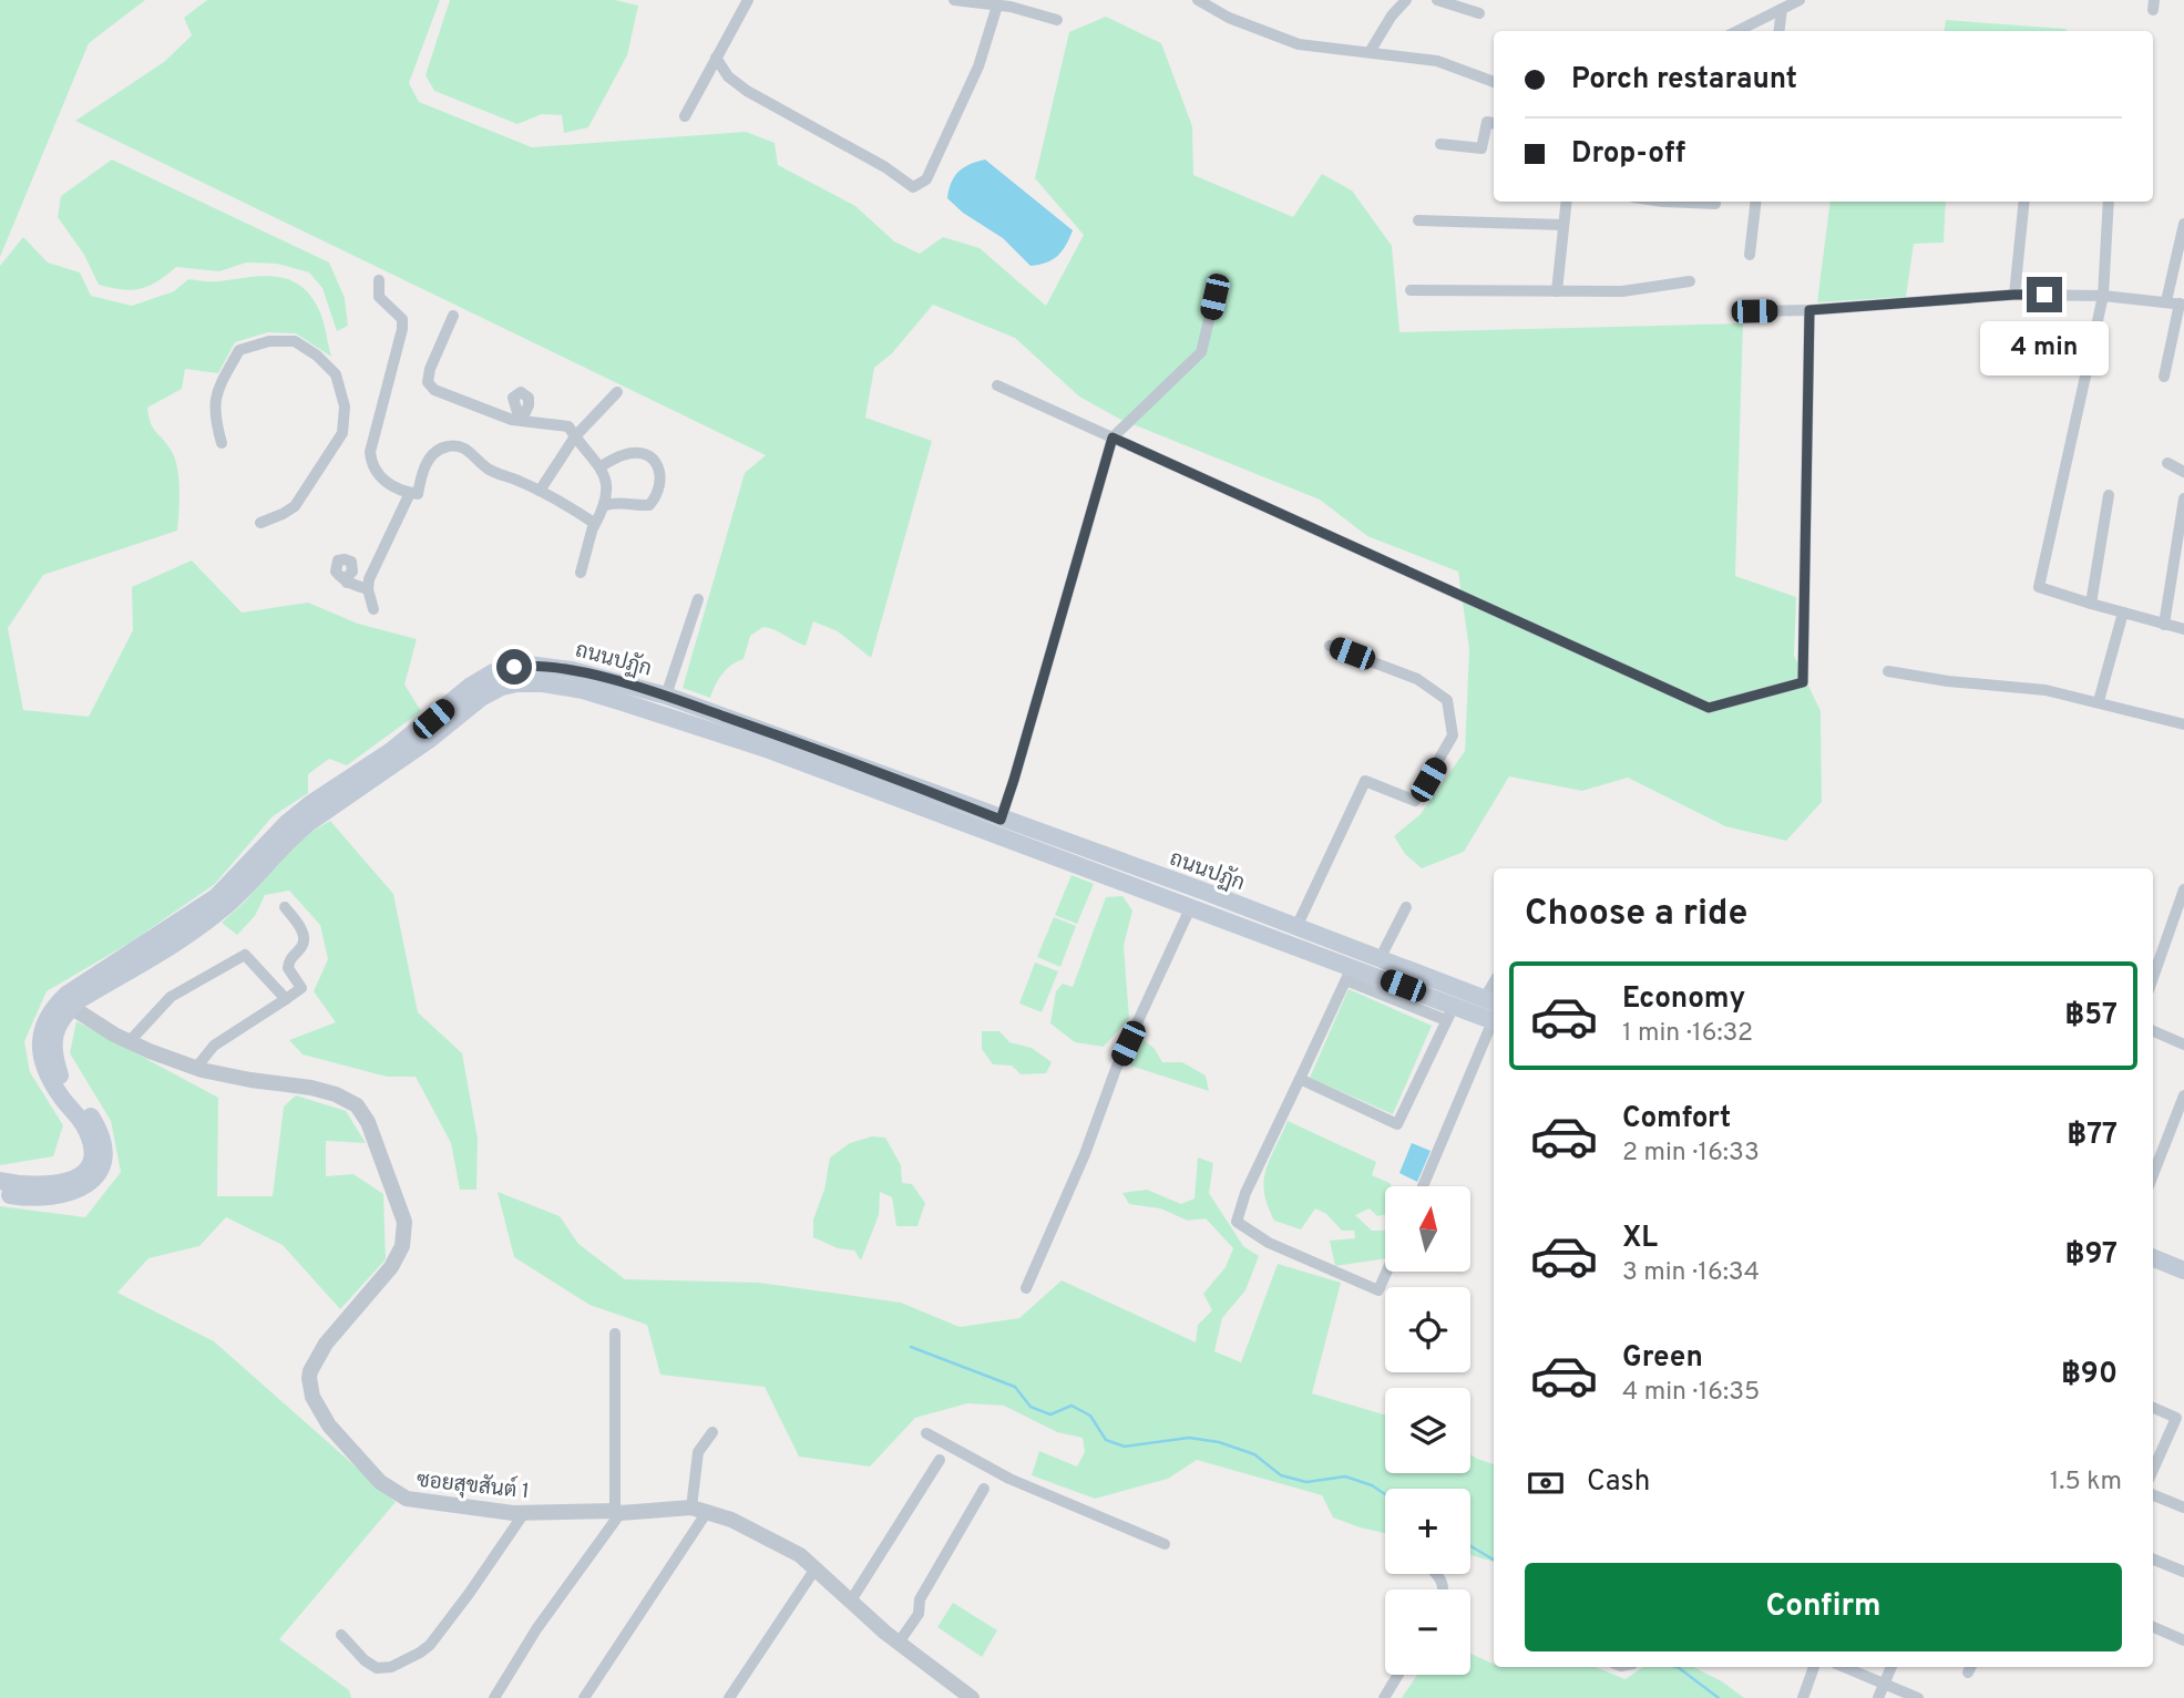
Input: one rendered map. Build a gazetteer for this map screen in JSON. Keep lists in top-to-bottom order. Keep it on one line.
{"streets":{"main road":["ถนนปฏัก"],"street":["ซอยสุขสันต์ 1"]},"crossings":[["ถนนปฏัก","ซอยสุขสันต์ 1"]],"north":"top","page":{"banner":["Porch restaraunt","Drop-off"],"bubble":"4 min","heading":"Choose a ride","list":[{"name":"Economy","note":"1 min · 16:32","value":"฿57"},{"name":"Comfort","note":"2 min · 16:33","value":"฿77"},{"name":"XL","note":"3 min · 16:34","value":"฿97"},{"name":"Green","note":"4 min · 16:35","value":"฿90"}],"map_buttons":["+","−"],"pay":["Cash","1.5 km"],"buttons":"Confirm"}}
